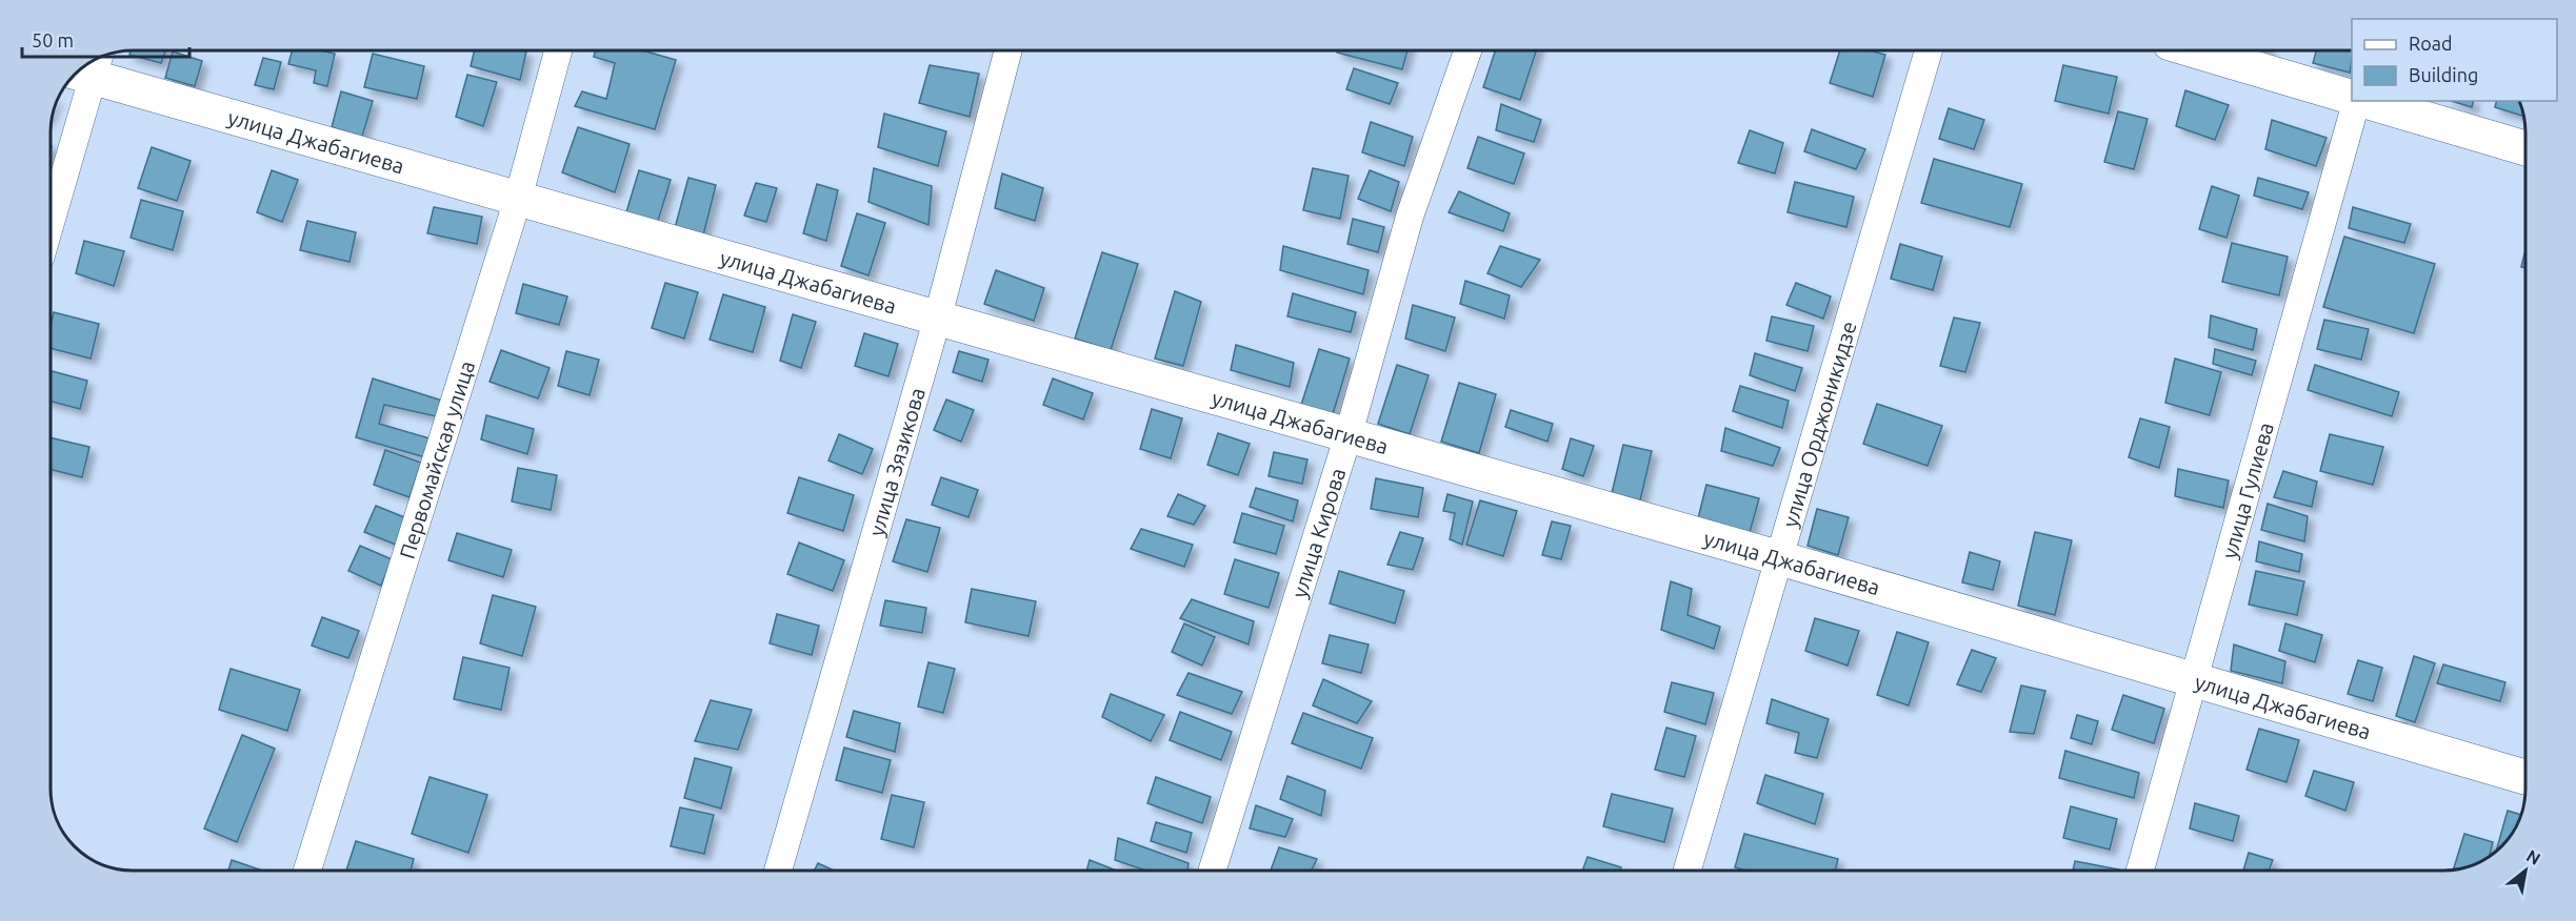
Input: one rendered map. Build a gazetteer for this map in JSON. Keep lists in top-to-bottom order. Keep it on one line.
{"streets":{"main road":["улица Джабагиева"],"street":["улица Орджоникидзе","Первомайская улица","улица Зязикова","улица Гулиева","улица Кирова"]},"crossings":[["улица Джабагиева","улица Орджоникидзе"],["улица Джабагиева","Первомайская улица"],["улица Джабагиева","улица Зязикова"],["улица Джабагиева","улица Гулиева"],["улица Джабагиева","улица Кирова"]],"legend":["Road","Building"],"scale_bar":"50 m","north":"top right"}
